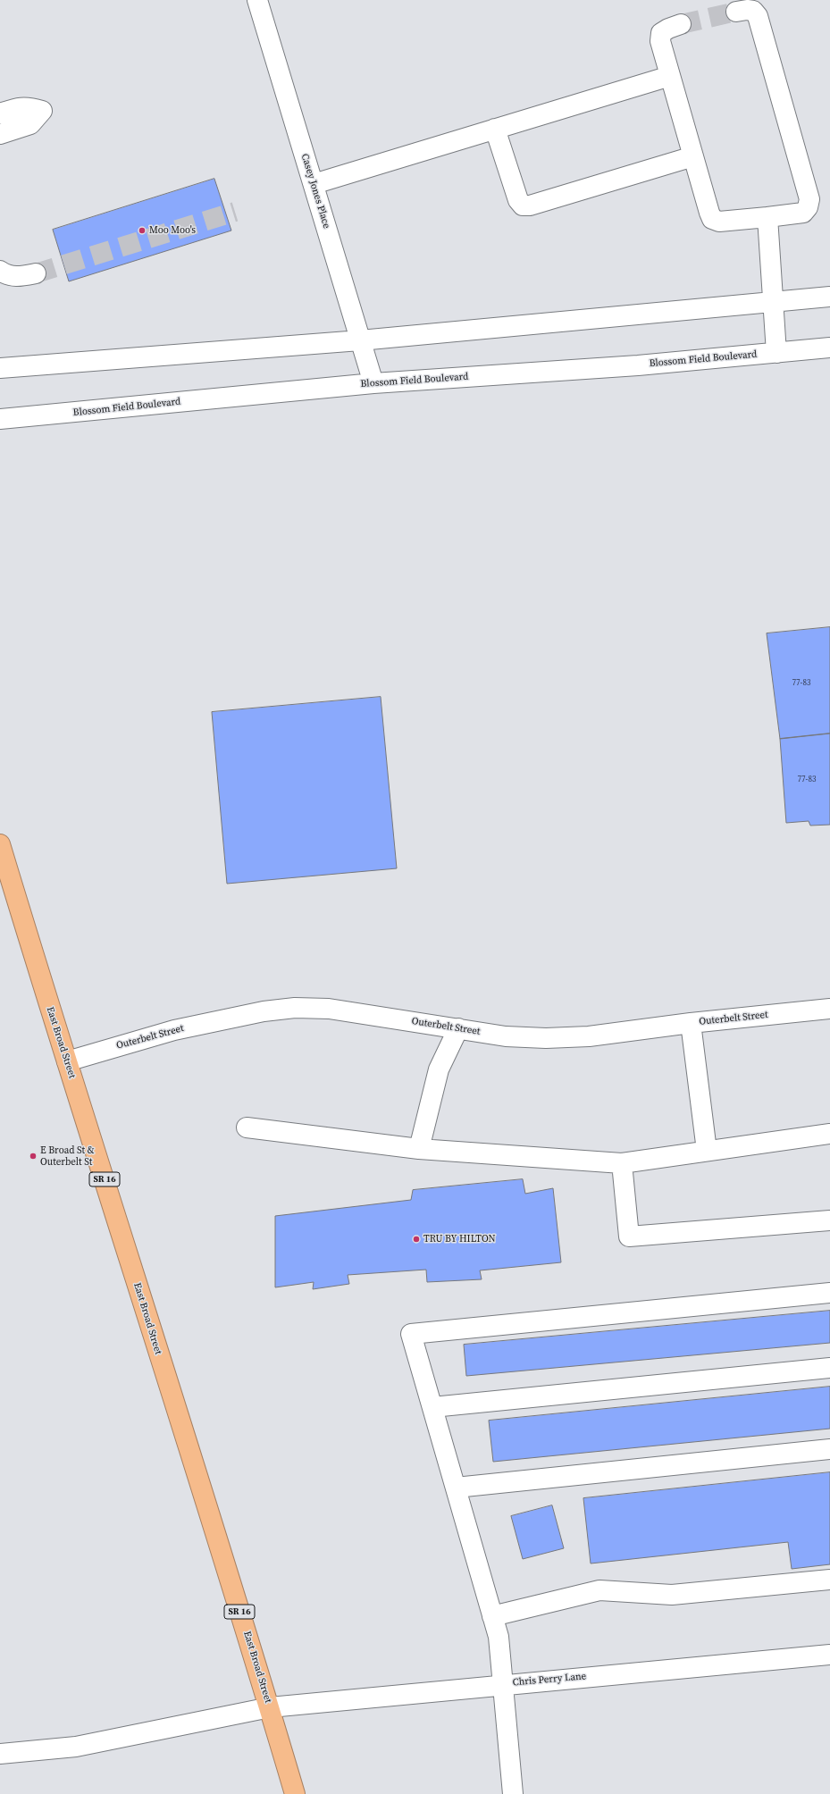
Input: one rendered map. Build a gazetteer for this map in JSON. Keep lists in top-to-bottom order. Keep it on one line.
{"streets":{"highway":["East Broad Street","SR 16"],"street":["Casey Jones Place","Blossom Field Boulevard","Outerbelt Street","Chris Perry Lane"]},"crossings":[["Casey Jones Place","Blossom Field Boulevard"],["Outerbelt Street","East Broad Street"],["East Broad Street","Chris Perry Lane"]],"places":["Moo Moo's","E Broad St & Outerbelt St","TRU BY HILTON"],"house_numbers":["77-83","77-83"]}
